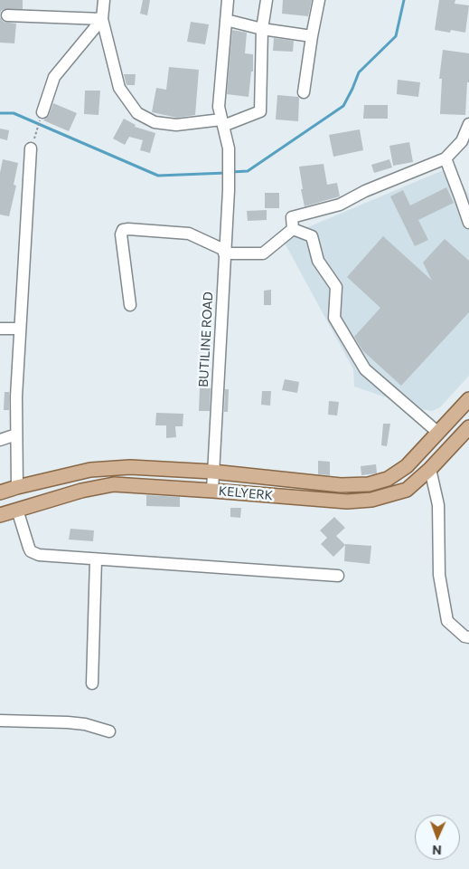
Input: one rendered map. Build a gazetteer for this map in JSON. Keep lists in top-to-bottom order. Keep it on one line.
{"streets":{"main road":["KELYERK"],"street":["BUTILINE ROAD"]},"crossings":[["BUTILINE ROAD","KELYERK"]],"north":"bottom"}
